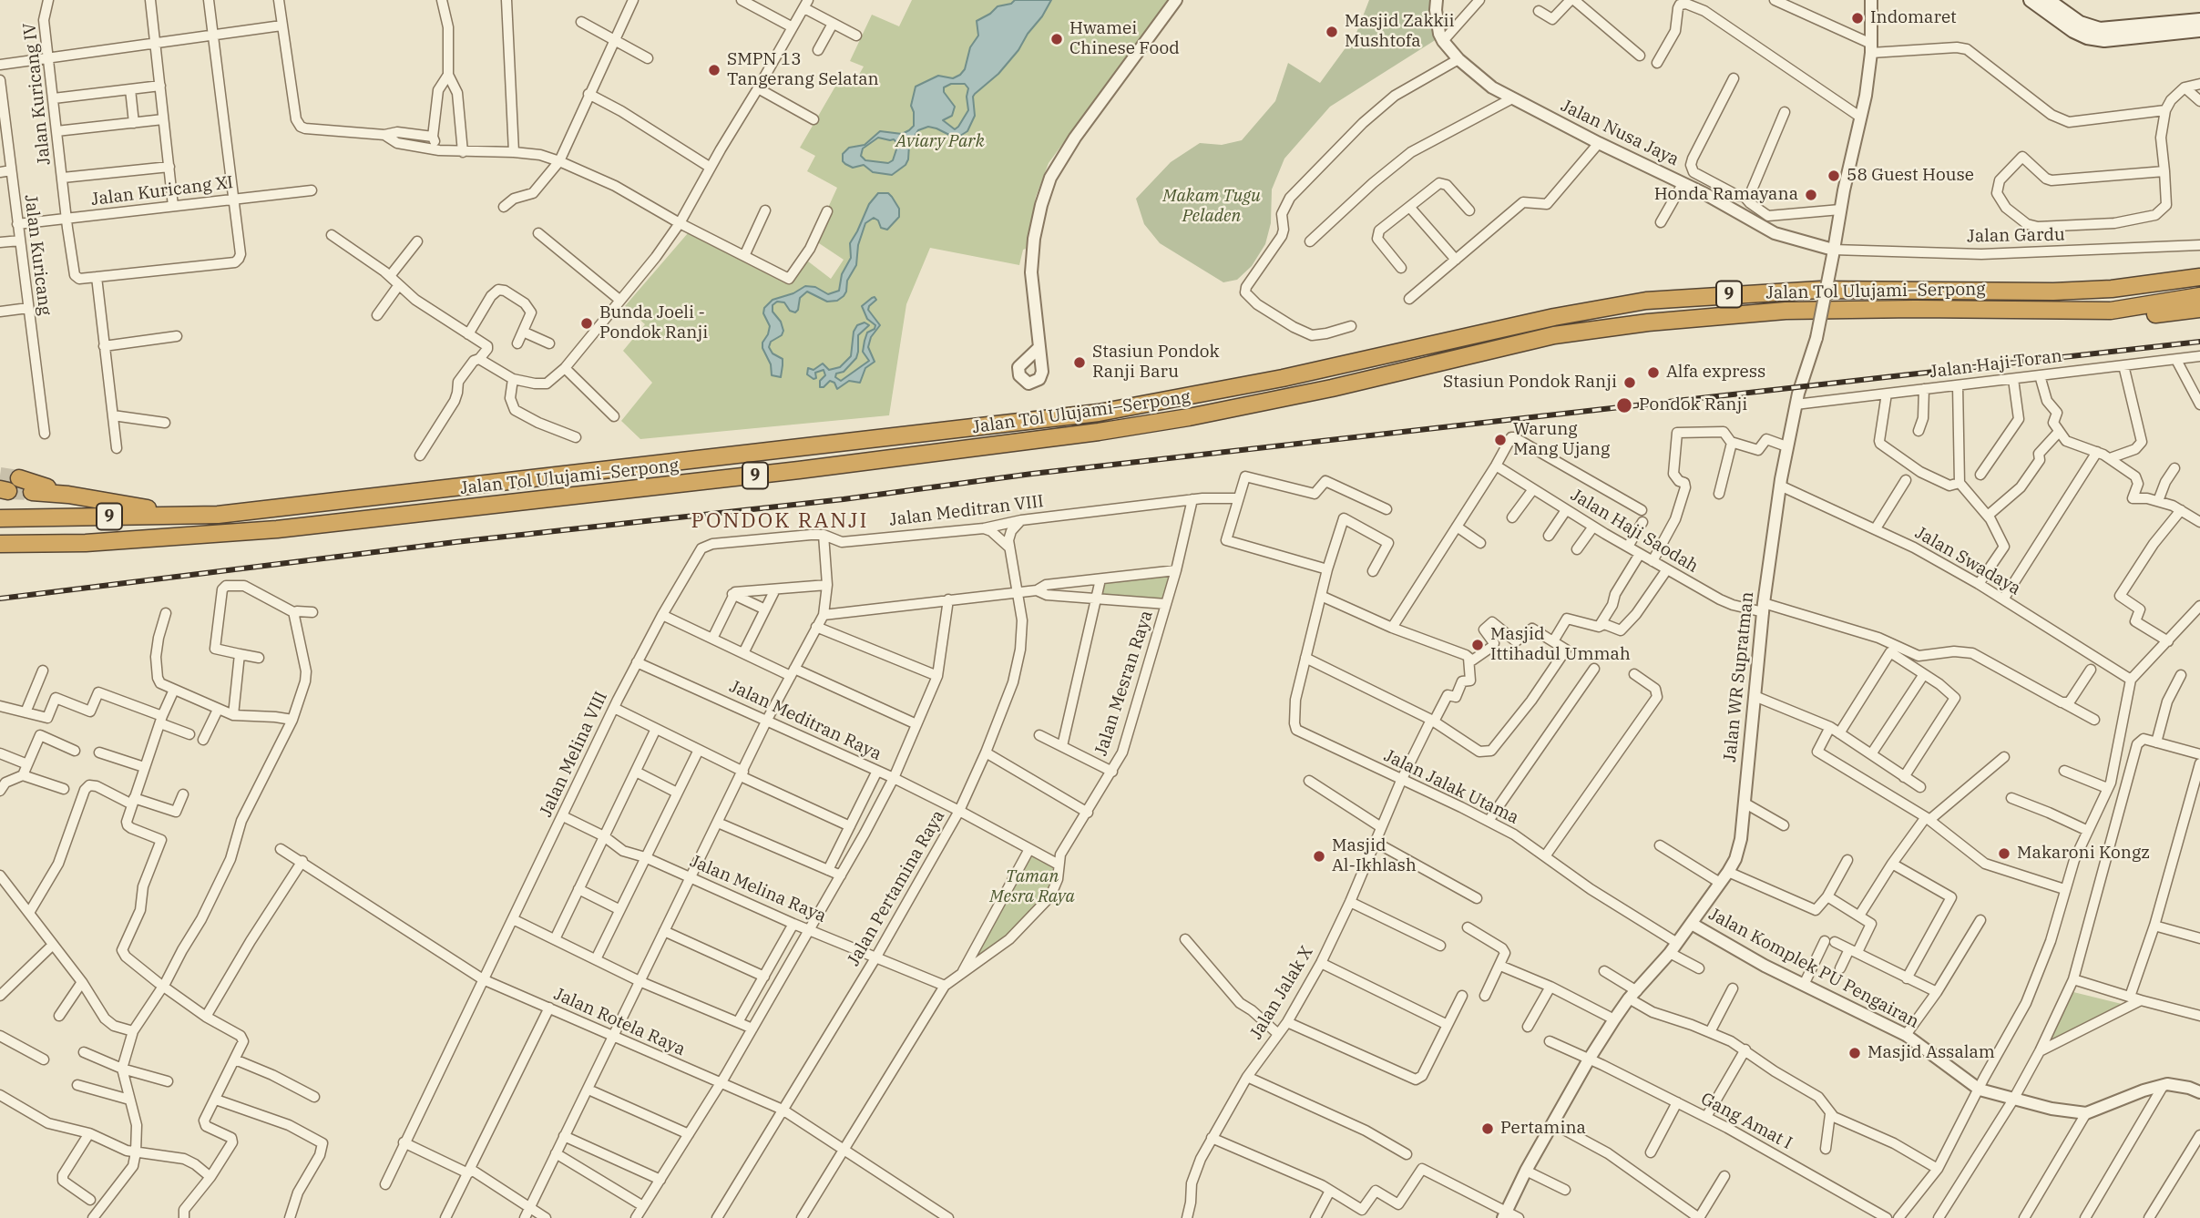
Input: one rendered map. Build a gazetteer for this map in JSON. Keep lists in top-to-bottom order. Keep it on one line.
{"streets":{"highway":["Jalan Tol Ulujami–Serpong","9"],"street":["Jalan Kuricang IV","Jalan Nusa Jaya","Jalan Kuricang XI","Jalan Gardu","Jalan Kuricang","Jalan Haji Toran","Jalan Meditran VIII","Jalan Haji Saodah","Jalan Swadaya","Jalan WR Supratman","Jalan Mesran Raya","Jalan Meditran Raya","Jalan Melina VIII","Jalan Jalak Utama","Jalan Pertamina Raya","Jalan Melina Raya","Jalan Komplek PU Pengairan","Jalan Jalak X","Jalan Rotela Raya","Gang Amat I"]},"crossings":[["Jalan Kuricang IV","Jalan Kuricang XI"],["Jalan Nusa Jaya","Jalan Gardu"],["Jalan Nusa Jaya","Jalan WR Supratman"],["Jalan Kuricang XI","Jalan Kuricang"],["Jalan Gardu","Jalan WR Supratman"],["Jalan Haji Toran","Jalan WR Supratman"],["Jalan Meditran VIII","Jalan Mesran Raya"],["Jalan Meditran VIII","Jalan Melina VIII"],["Jalan Haji Saodah","Jalan WR Supratman"],["Jalan Swadaya","Jalan WR Supratman"],["Jalan WR Supratman","Jalan Jalak Utama"],["Jalan WR Supratman","Jalan Komplek PU Pengairan"],["Jalan WR Supratman","Gang Amat I"],["Jalan Mesran Raya","Jalan Melina Raya"],["Jalan Meditran Raya","Jalan Melina VIII"],["Jalan Meditran Raya","Jalan Pertamina Raya"],["Jalan Melina VIII","Jalan Melina Raya"],["Jalan Melina VIII","Jalan Rotela Raya"],["Jalan Jalak Utama","Jalan Jalak X"],["Jalan Pertamina Raya","Jalan Melina Raya"],["Jalan Pertamina Raya","Jalan Rotela Raya"]],"districts":["PONDOK RANJI"],"parks":["Aviary Park","Makam Tugu Peladen","Taman Mesra Raya"],"places":["Indomaret","Masjid Zakkii Mushtofa","Hwamei Chinese Food","SMPN 13 Tangerang Selatan","58 Guest House","Honda Ramayana","Bunda Joeli - Pondok Ranji","Stasiun Pondok Ranji Baru","Alfa express","Stasiun Pondok Ranji","Pondok Ranji","Warung Mang Ujang","Masjid Ittihadul Ummah","Makaroni Kongz","Masjid Al-Ikhlash","Masjid Assalam","Pertamina"]}
